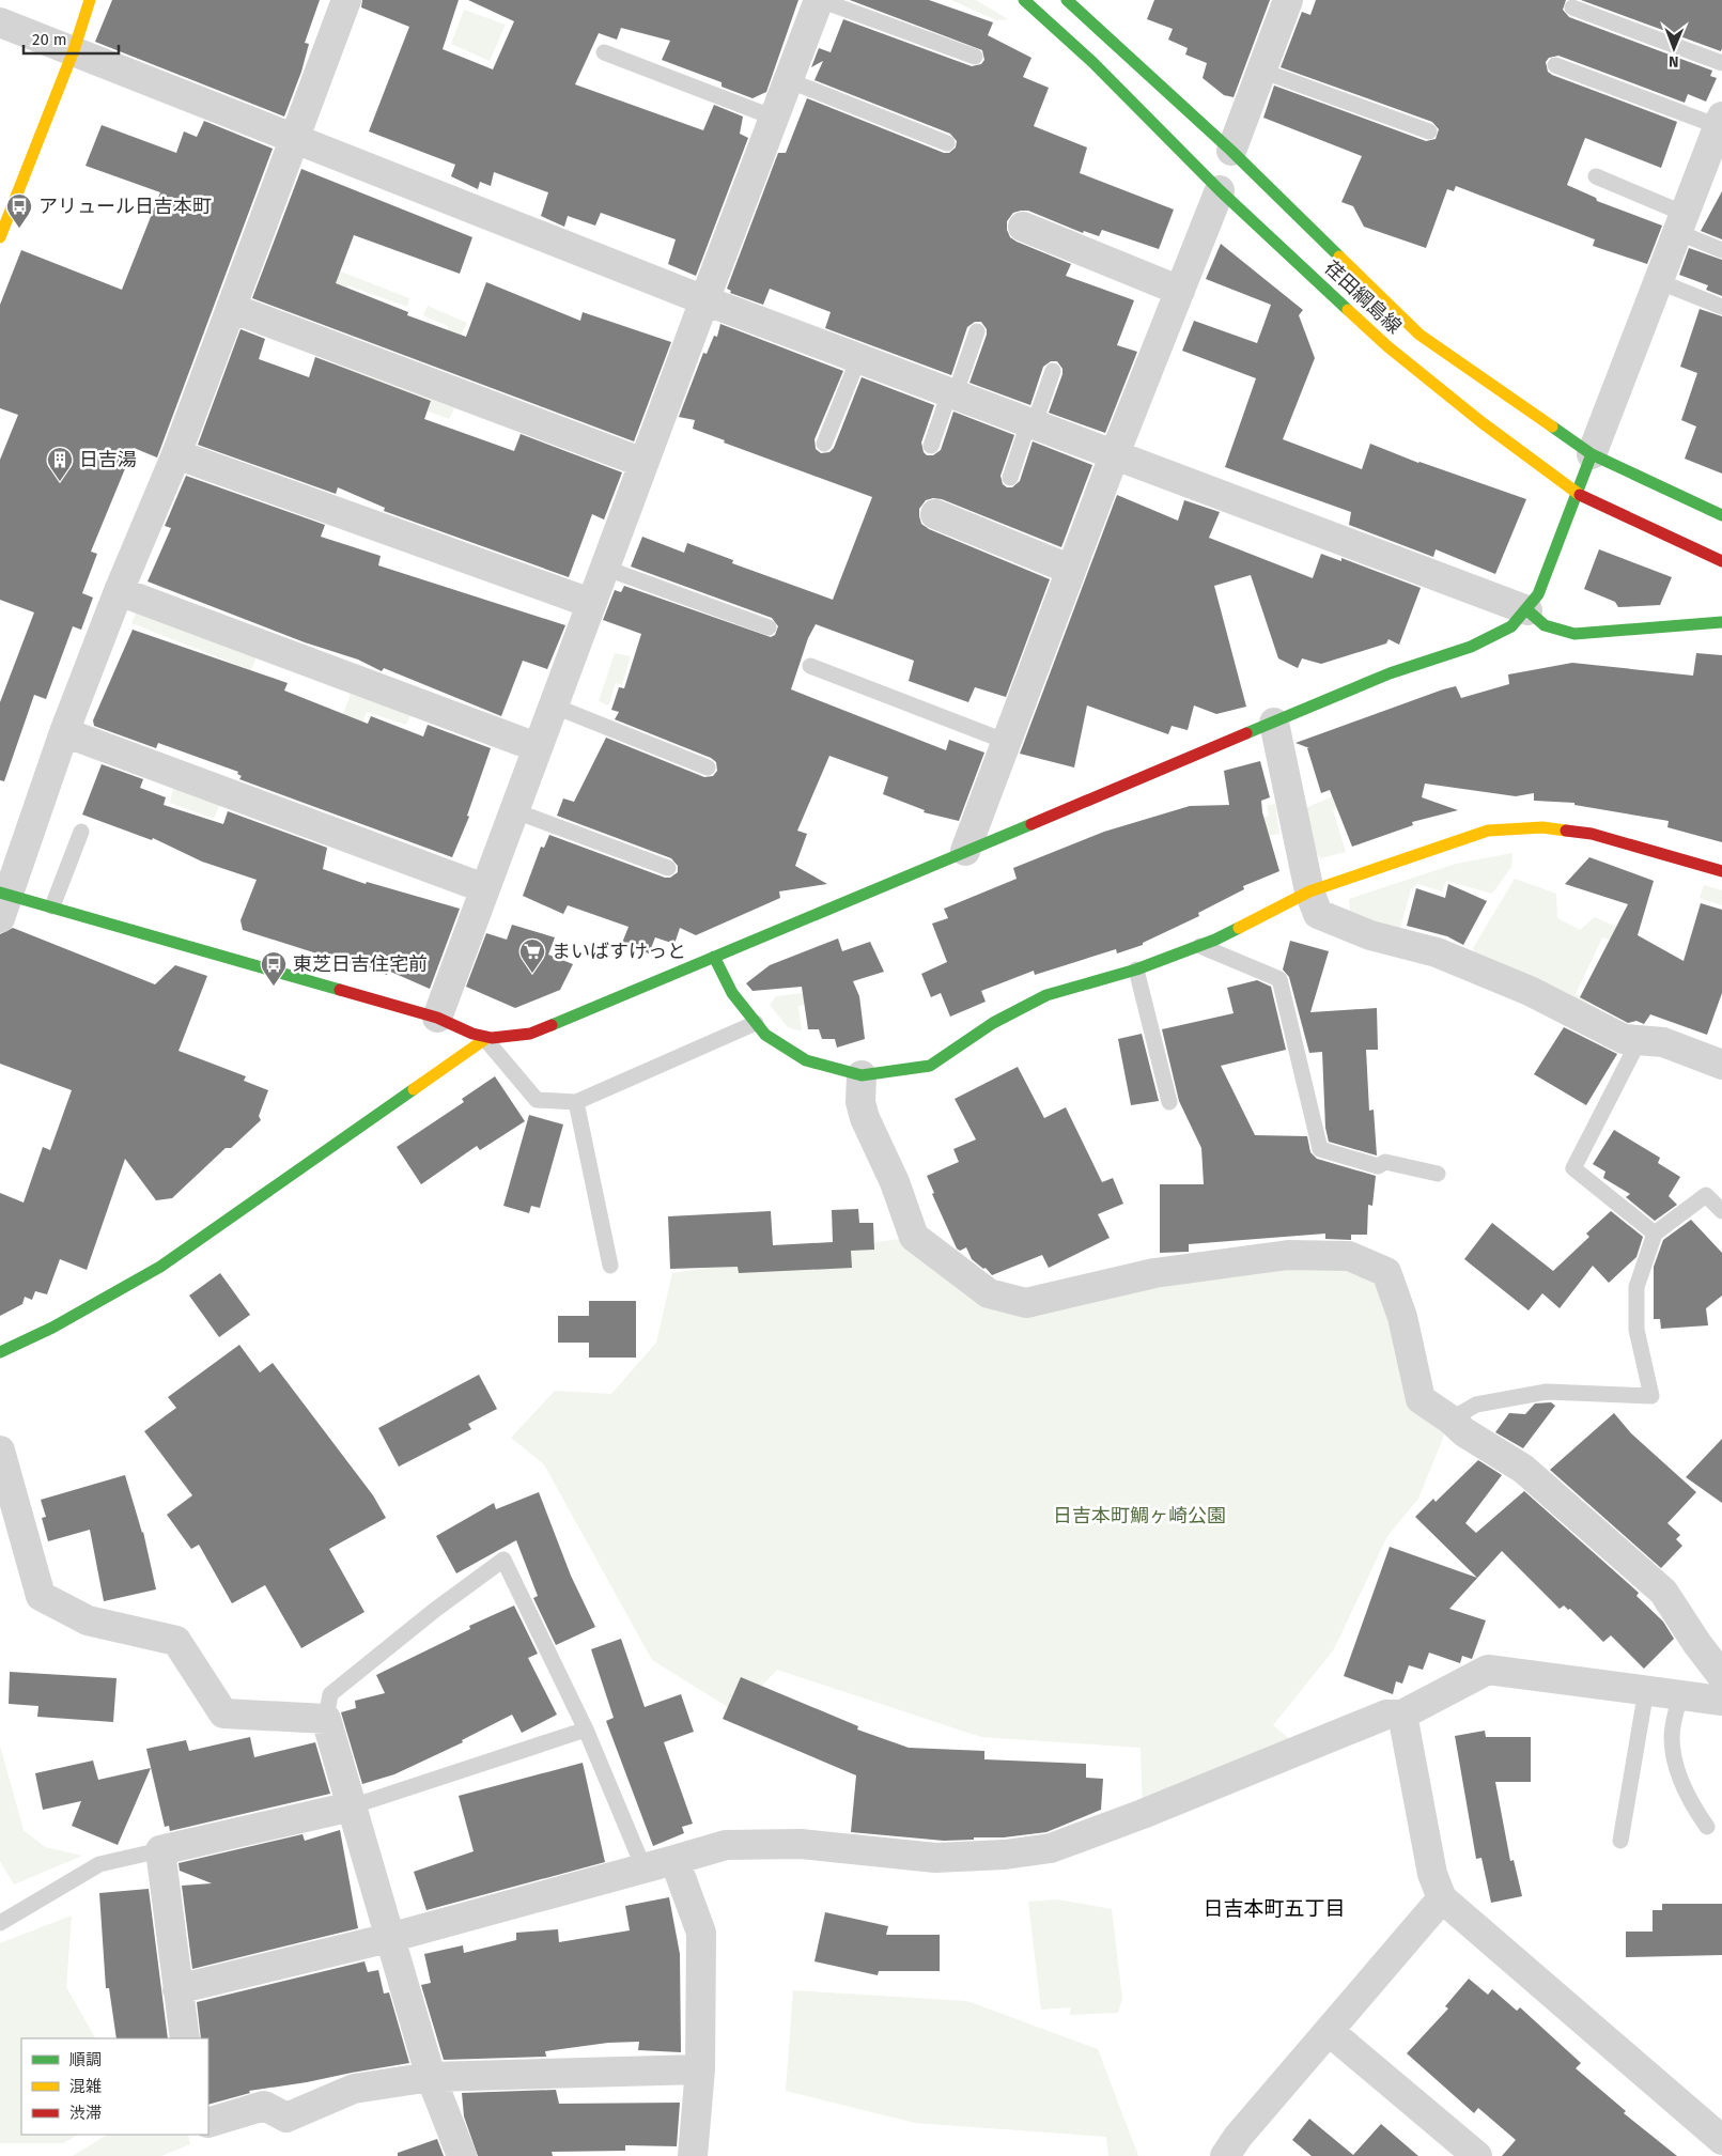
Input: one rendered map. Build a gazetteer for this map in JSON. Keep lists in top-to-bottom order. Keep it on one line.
{"streets":{"street":["荏田綱島線"]},"districts":["日吉本町五丁目"],"parks":["日吉本町鯛ヶ崎公園"],"places":{"bus stop":["アリュール日吉本町","東芝日吉住宅前"],"building":["日吉湯"],"supermarket":["まいばすけっと"]},"legend":["順調","混雑","渋滞"],"scale_bar":"20 m","north":"bottom"}
